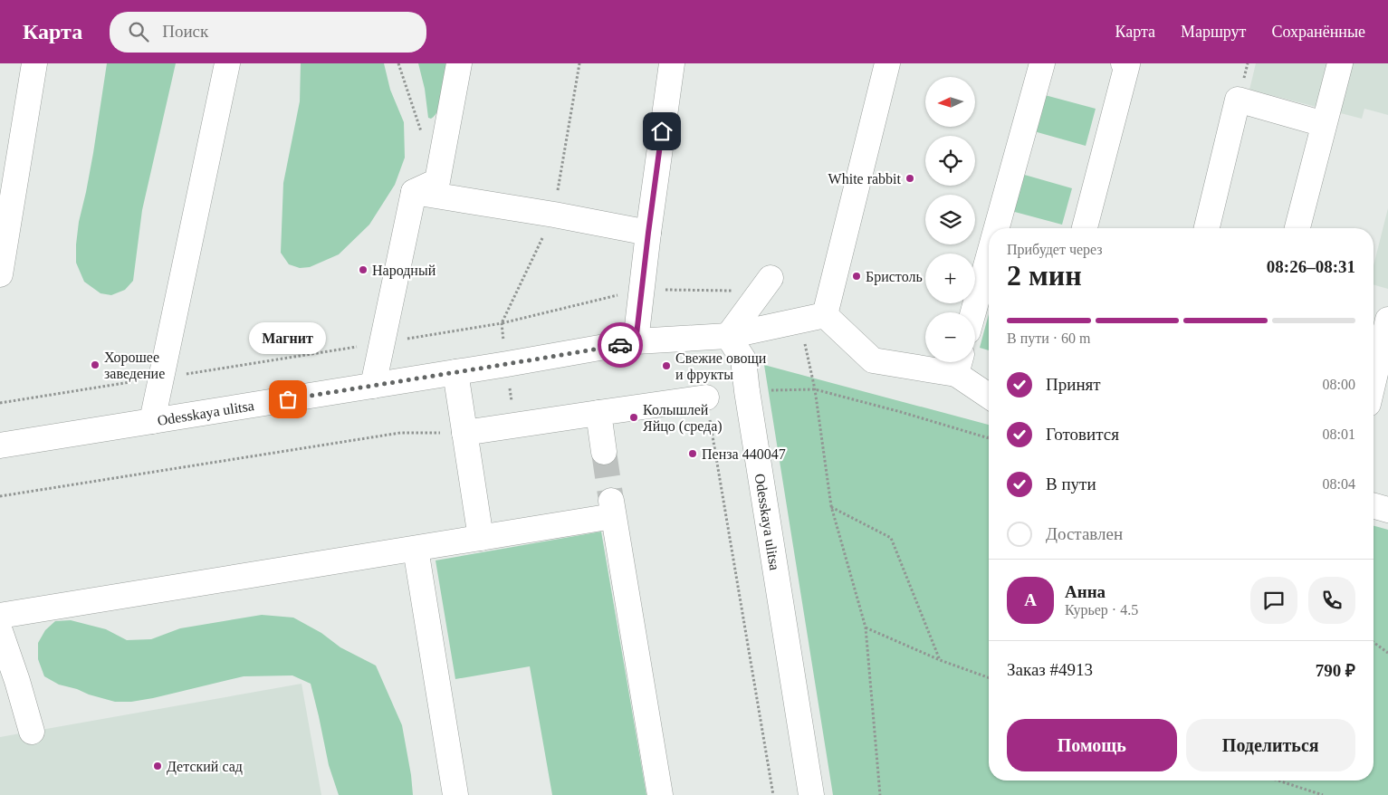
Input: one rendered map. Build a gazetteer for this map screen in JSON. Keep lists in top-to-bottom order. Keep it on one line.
{"streets":{"street":["Odesskaya ulitsa"]},"places":["White rabbit","Народный","Бристоль","Хорошее заведение","Свежие овощи и фрукты","Магнит","Колышлей Яйцо (среда)","Пенза 440047","Детский сад"],"north":"left","page":{"header":"Карта","search":"Поиск","nav":["Карта","Маршрут","Сохранённые"],"map_buttons":["+","−"],"heading":["2 мин","Прибудет через","08:26–08:31"],"panel":["Анна","Курьер · 4.5","Заказ #4913","790 ₽"],"bar":"В пути · 60 m","bubble":"Магнит","list":[["Принят","08:00"],["Готовится","08:01"],["В пути","08:04"],"Доставлен"],"round":"А","buttons":["Помощь","Поделиться"]}}
